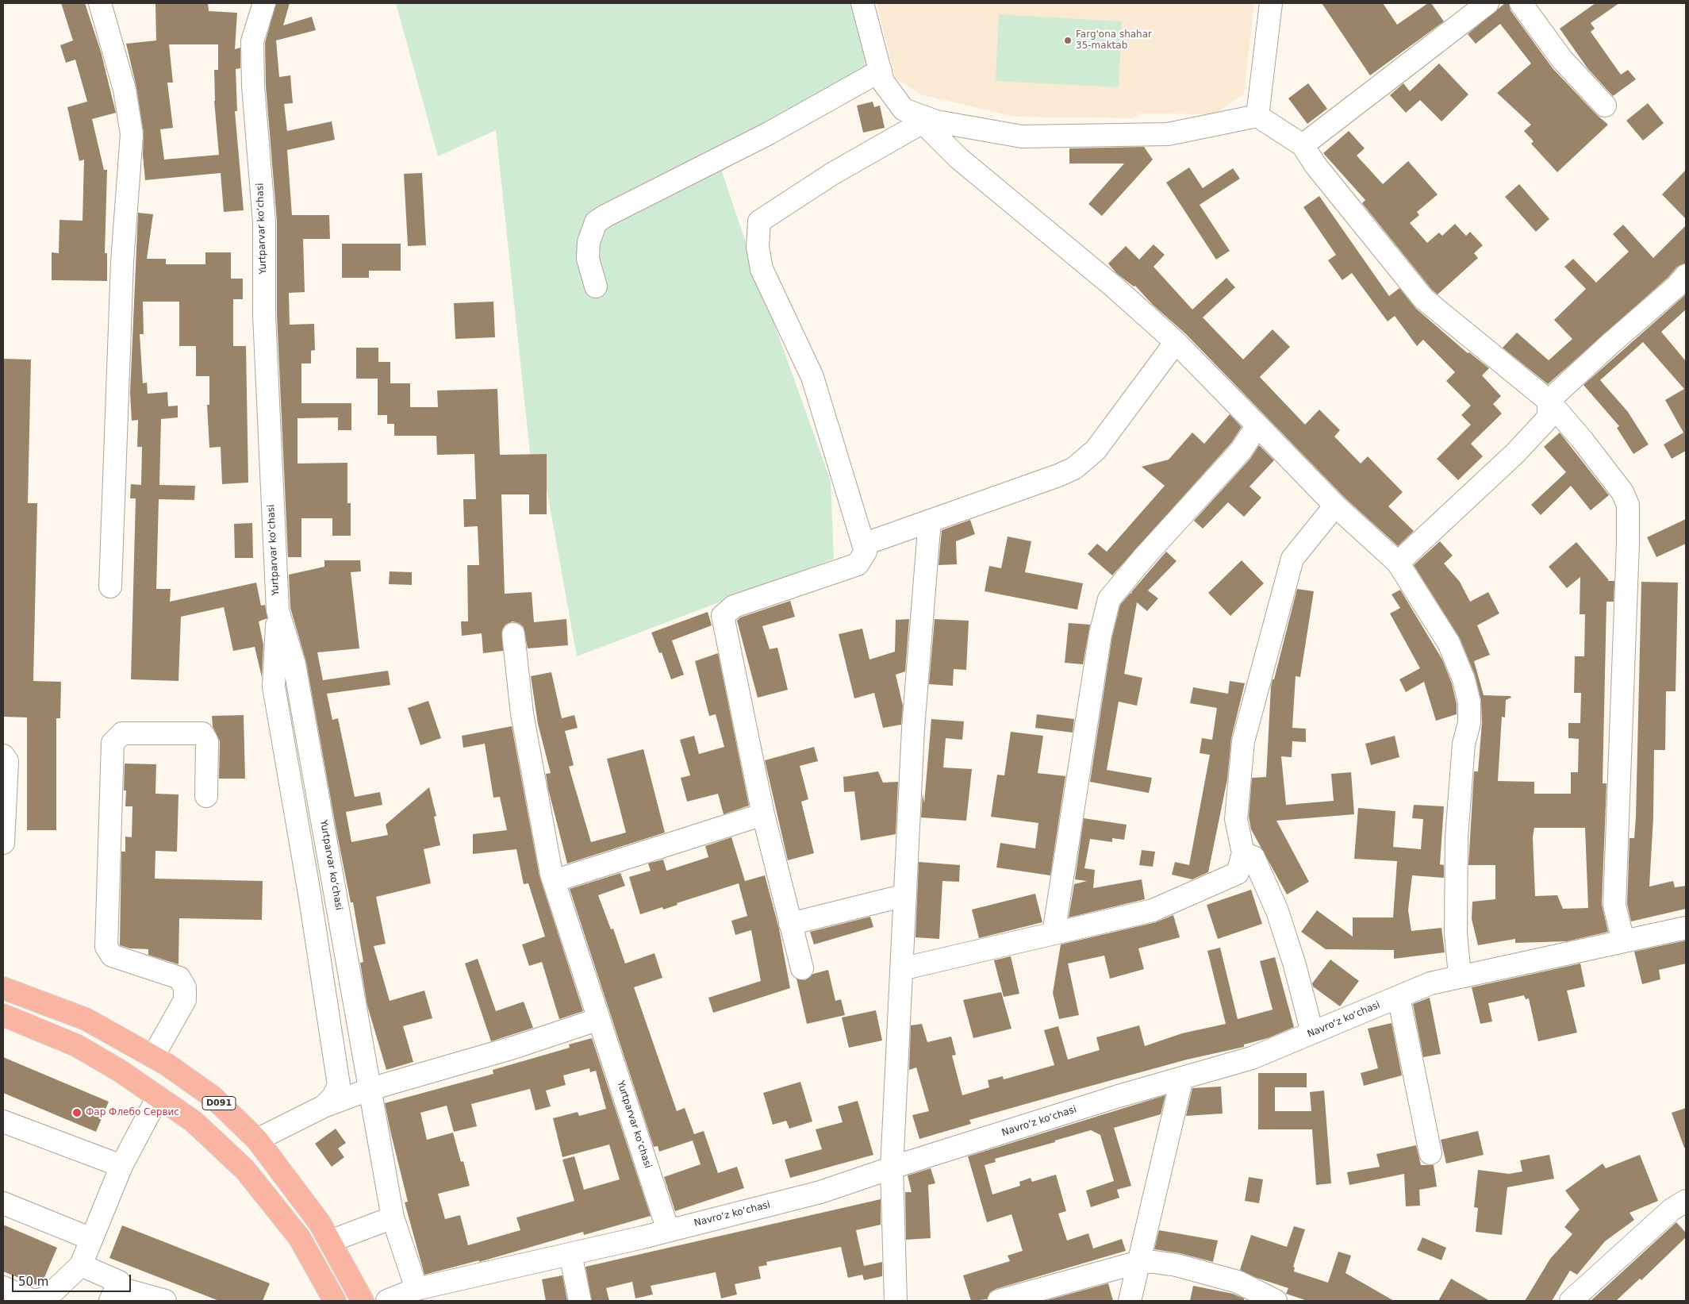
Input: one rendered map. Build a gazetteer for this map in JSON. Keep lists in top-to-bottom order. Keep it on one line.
{"streets":{"highway":["D091"],"street":["Yurtparvar koʻchasi","Navroʻz koʻchasi"]},"crossings":[["Yurtparvar koʻchasi","Navroʻz koʻchasi"]],"places":["Farg'ona shahar 35-maktab","Фар Флебо Сервис"],"scale_bar":"50 m"}
